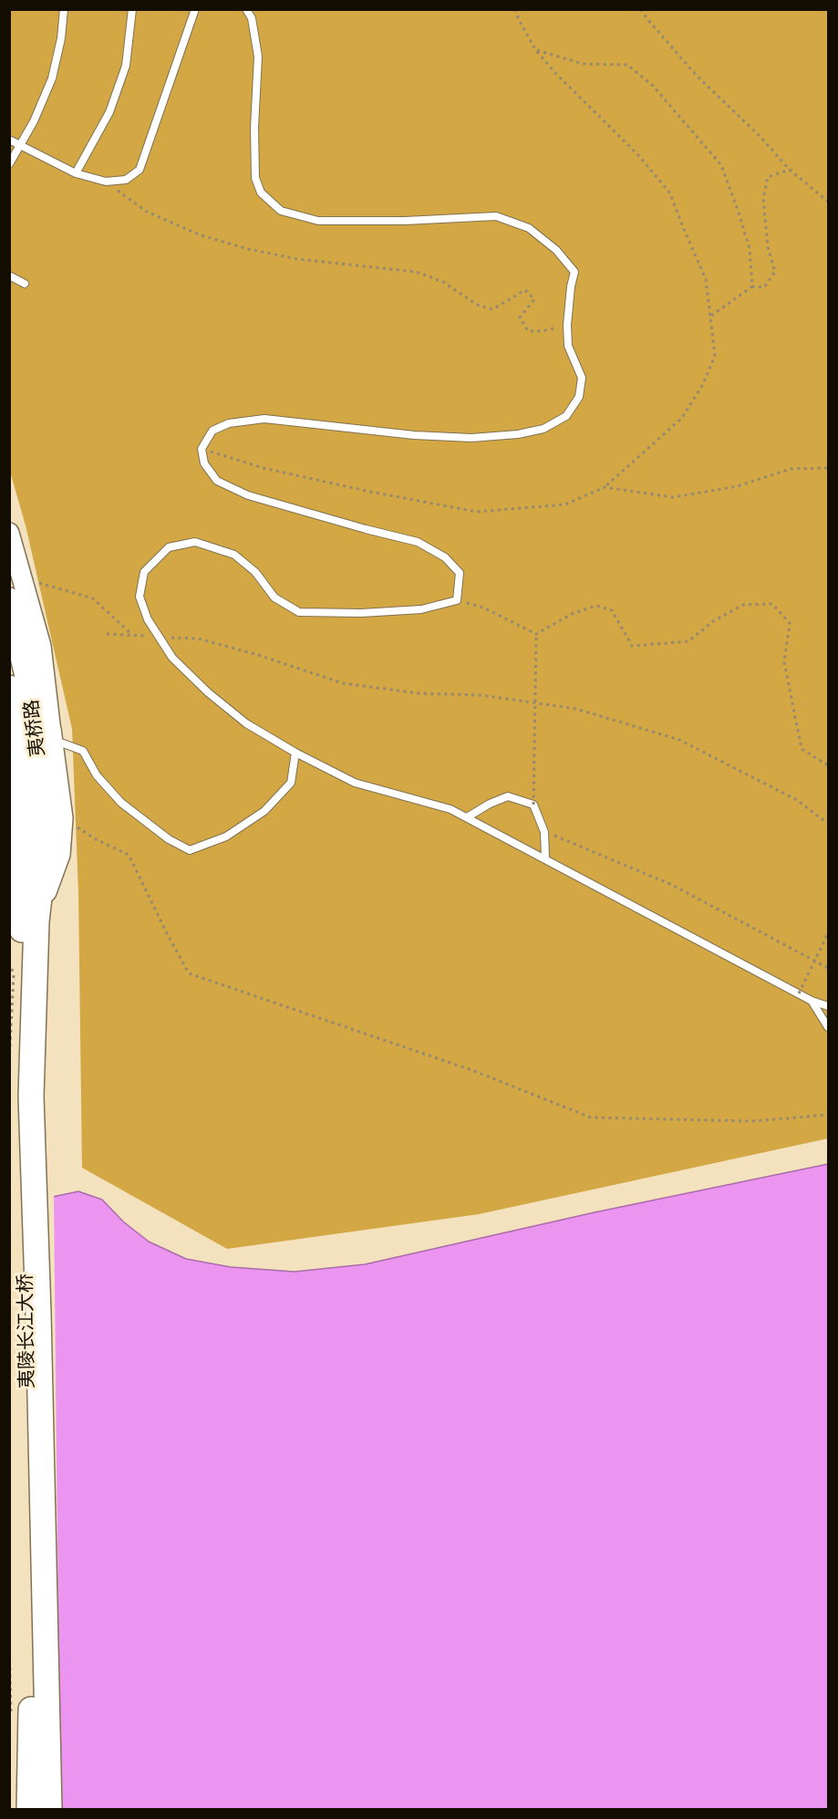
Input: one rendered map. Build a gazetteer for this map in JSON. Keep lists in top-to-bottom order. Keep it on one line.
{"streets":{"highway":["夷桥路","夷陵长江大桥"]},"crossings":[["夷桥路","夷陵长江大桥"]]}
